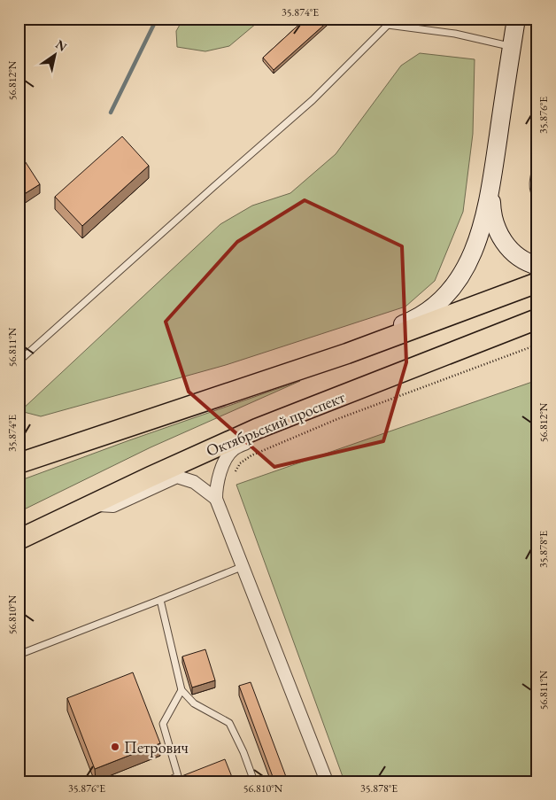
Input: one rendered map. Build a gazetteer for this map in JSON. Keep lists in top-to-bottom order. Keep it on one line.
{"streets":{"main road":["Октябрьский проспект"]},"places":["Петрович"],"north":"top right","coordinates":["35.874°E","56.812°N","35.876°E","56.811°N","35.878°E","56.810°N"]}
